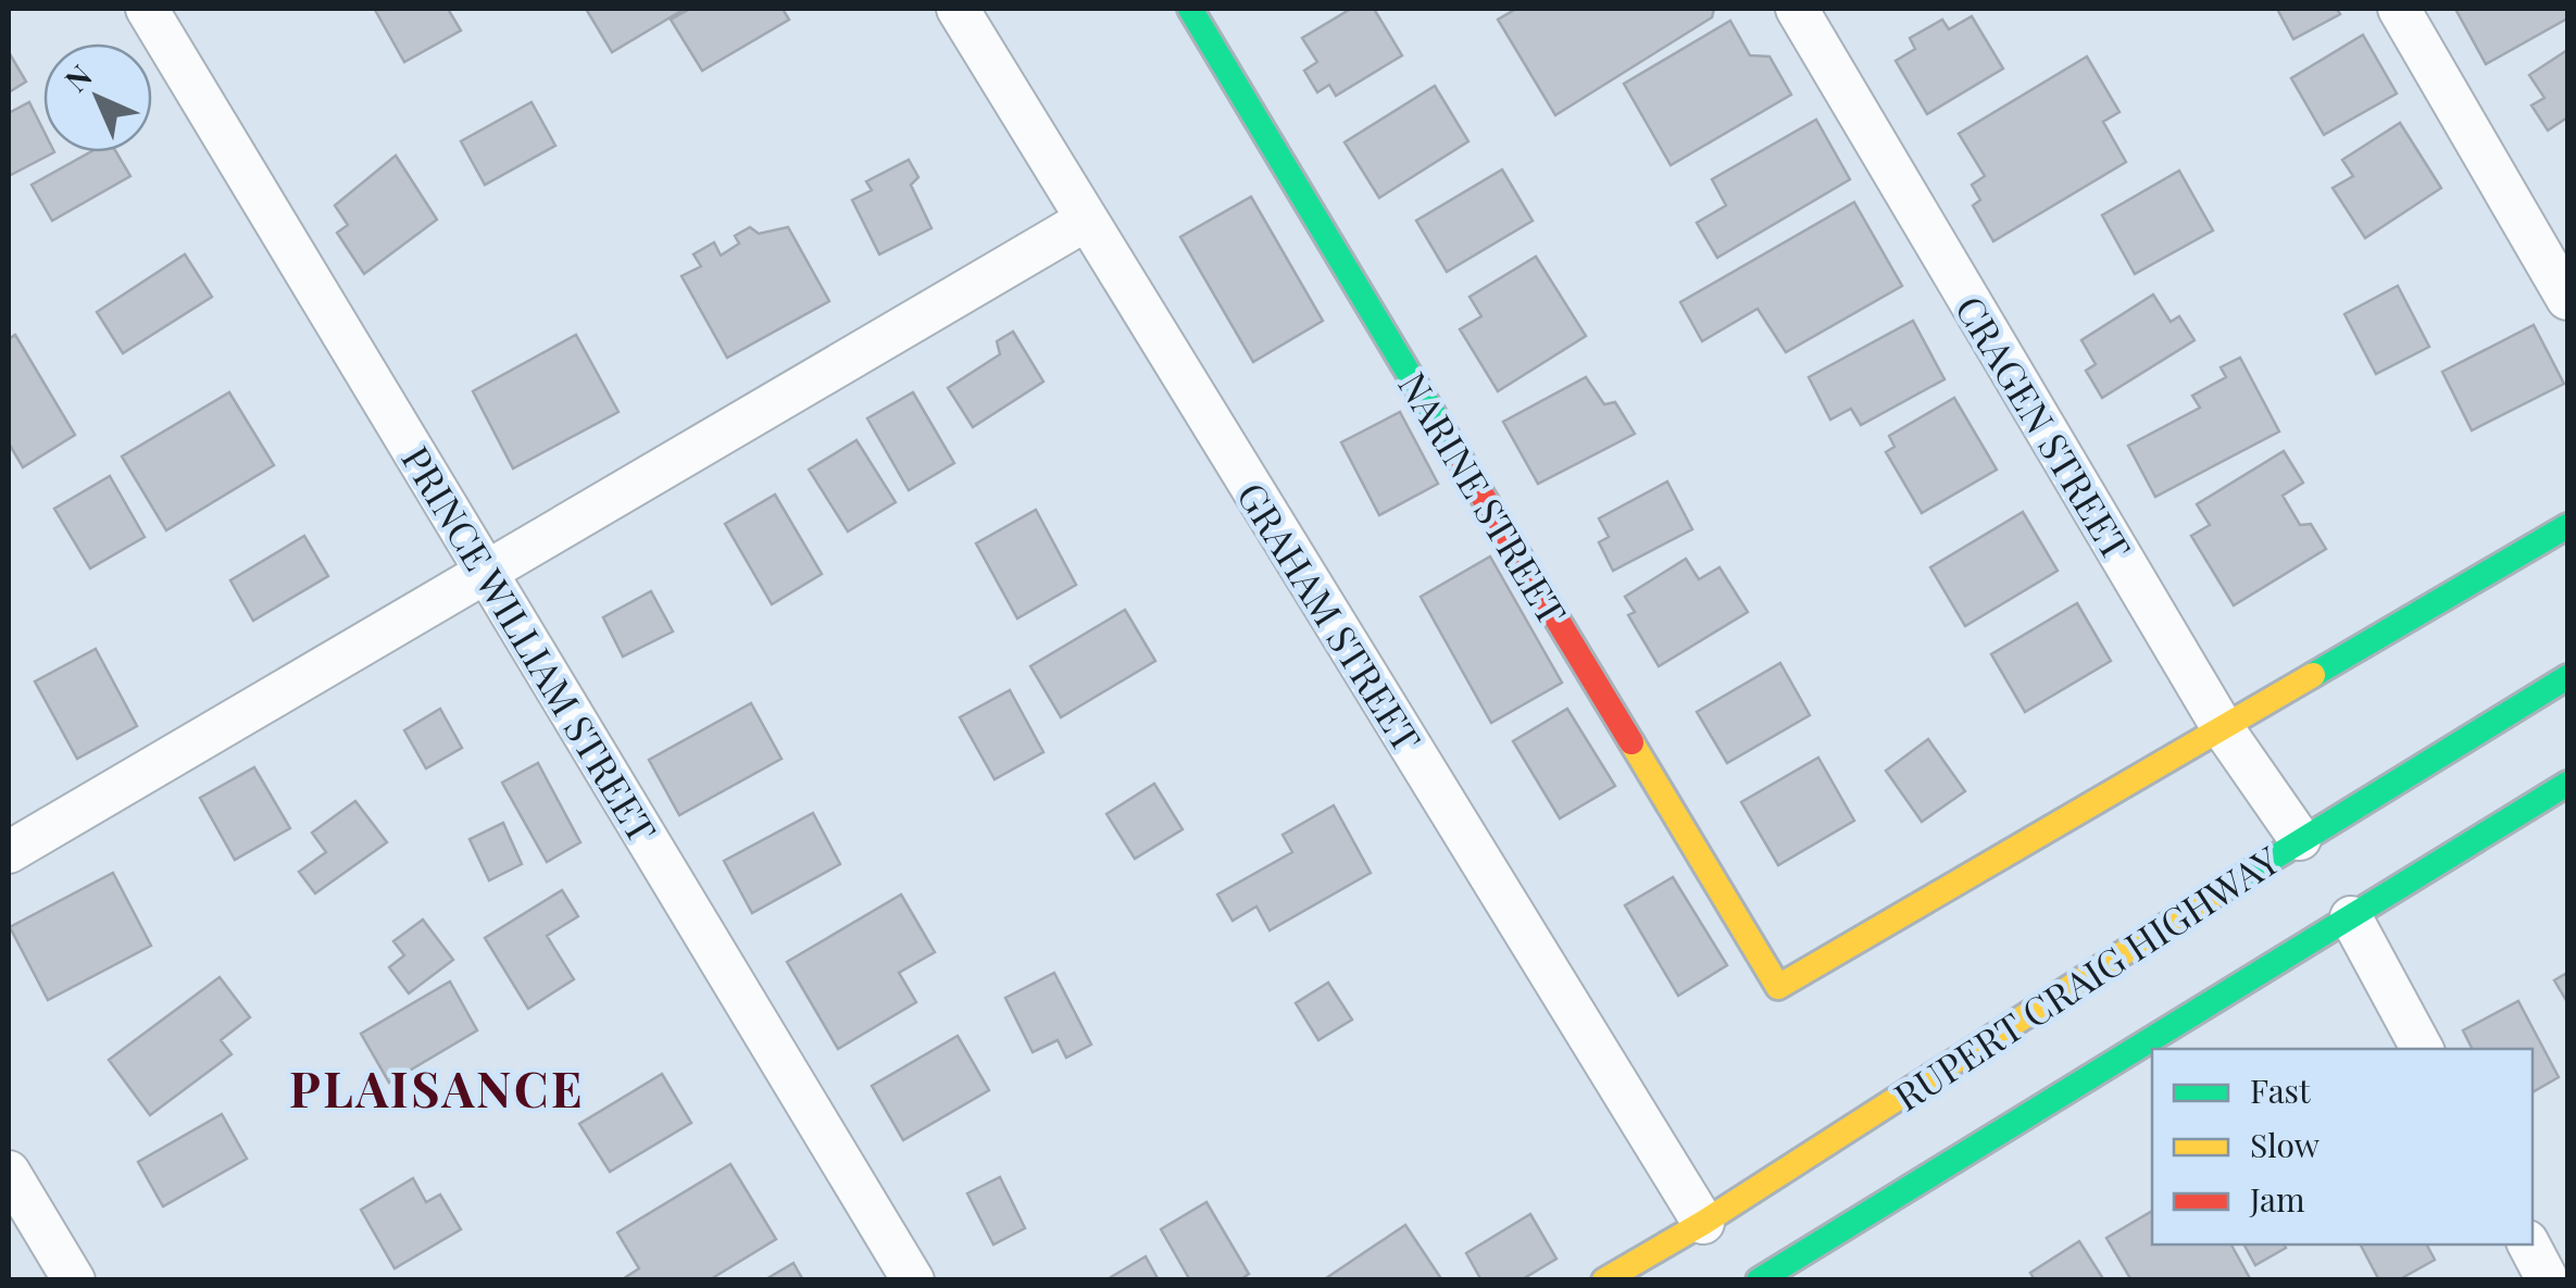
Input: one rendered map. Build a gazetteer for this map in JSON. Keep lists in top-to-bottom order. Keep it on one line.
{"streets":{"main road":["NARINE STREET","RUPERT CRAIG HIGHWAY"],"street":["CRAGEN STREET","GRAHAM STREET","PRINCE WILLIAM STREET"]},"crossings":[["CRAGEN STREET","NARINE STREET"],["CRAGEN STREET","RUPERT CRAIG HIGHWAY"],["GRAHAM STREET","RUPERT CRAIG HIGHWAY"]],"districts":["PLAISANCE"],"legend":["Fast","Slow","Jam"],"north":"top left"}
